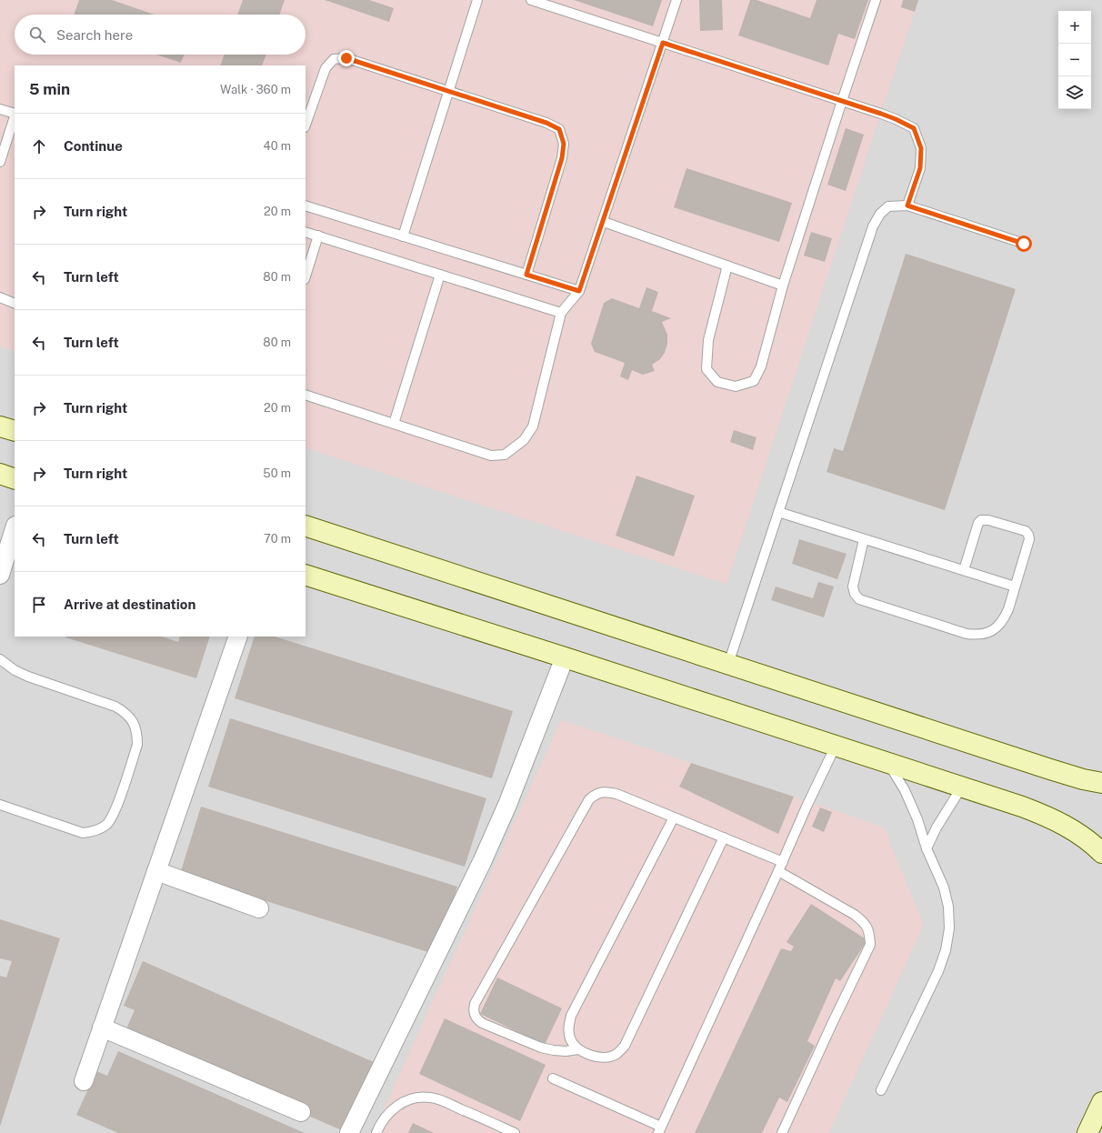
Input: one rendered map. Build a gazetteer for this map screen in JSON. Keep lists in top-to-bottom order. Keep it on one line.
{"page":{"map_buttons":["+","−"],"search":"Search here","heading":["5 min","Walk · 360 m"],"list":[["Continue","40 m"],["Turn right","20 m"],["Turn left","80 m"],["Turn left","80 m"],["Turn right","20 m"],["Turn right","50 m"],["Turn left","70 m"],"Arrive at destination"]}}
